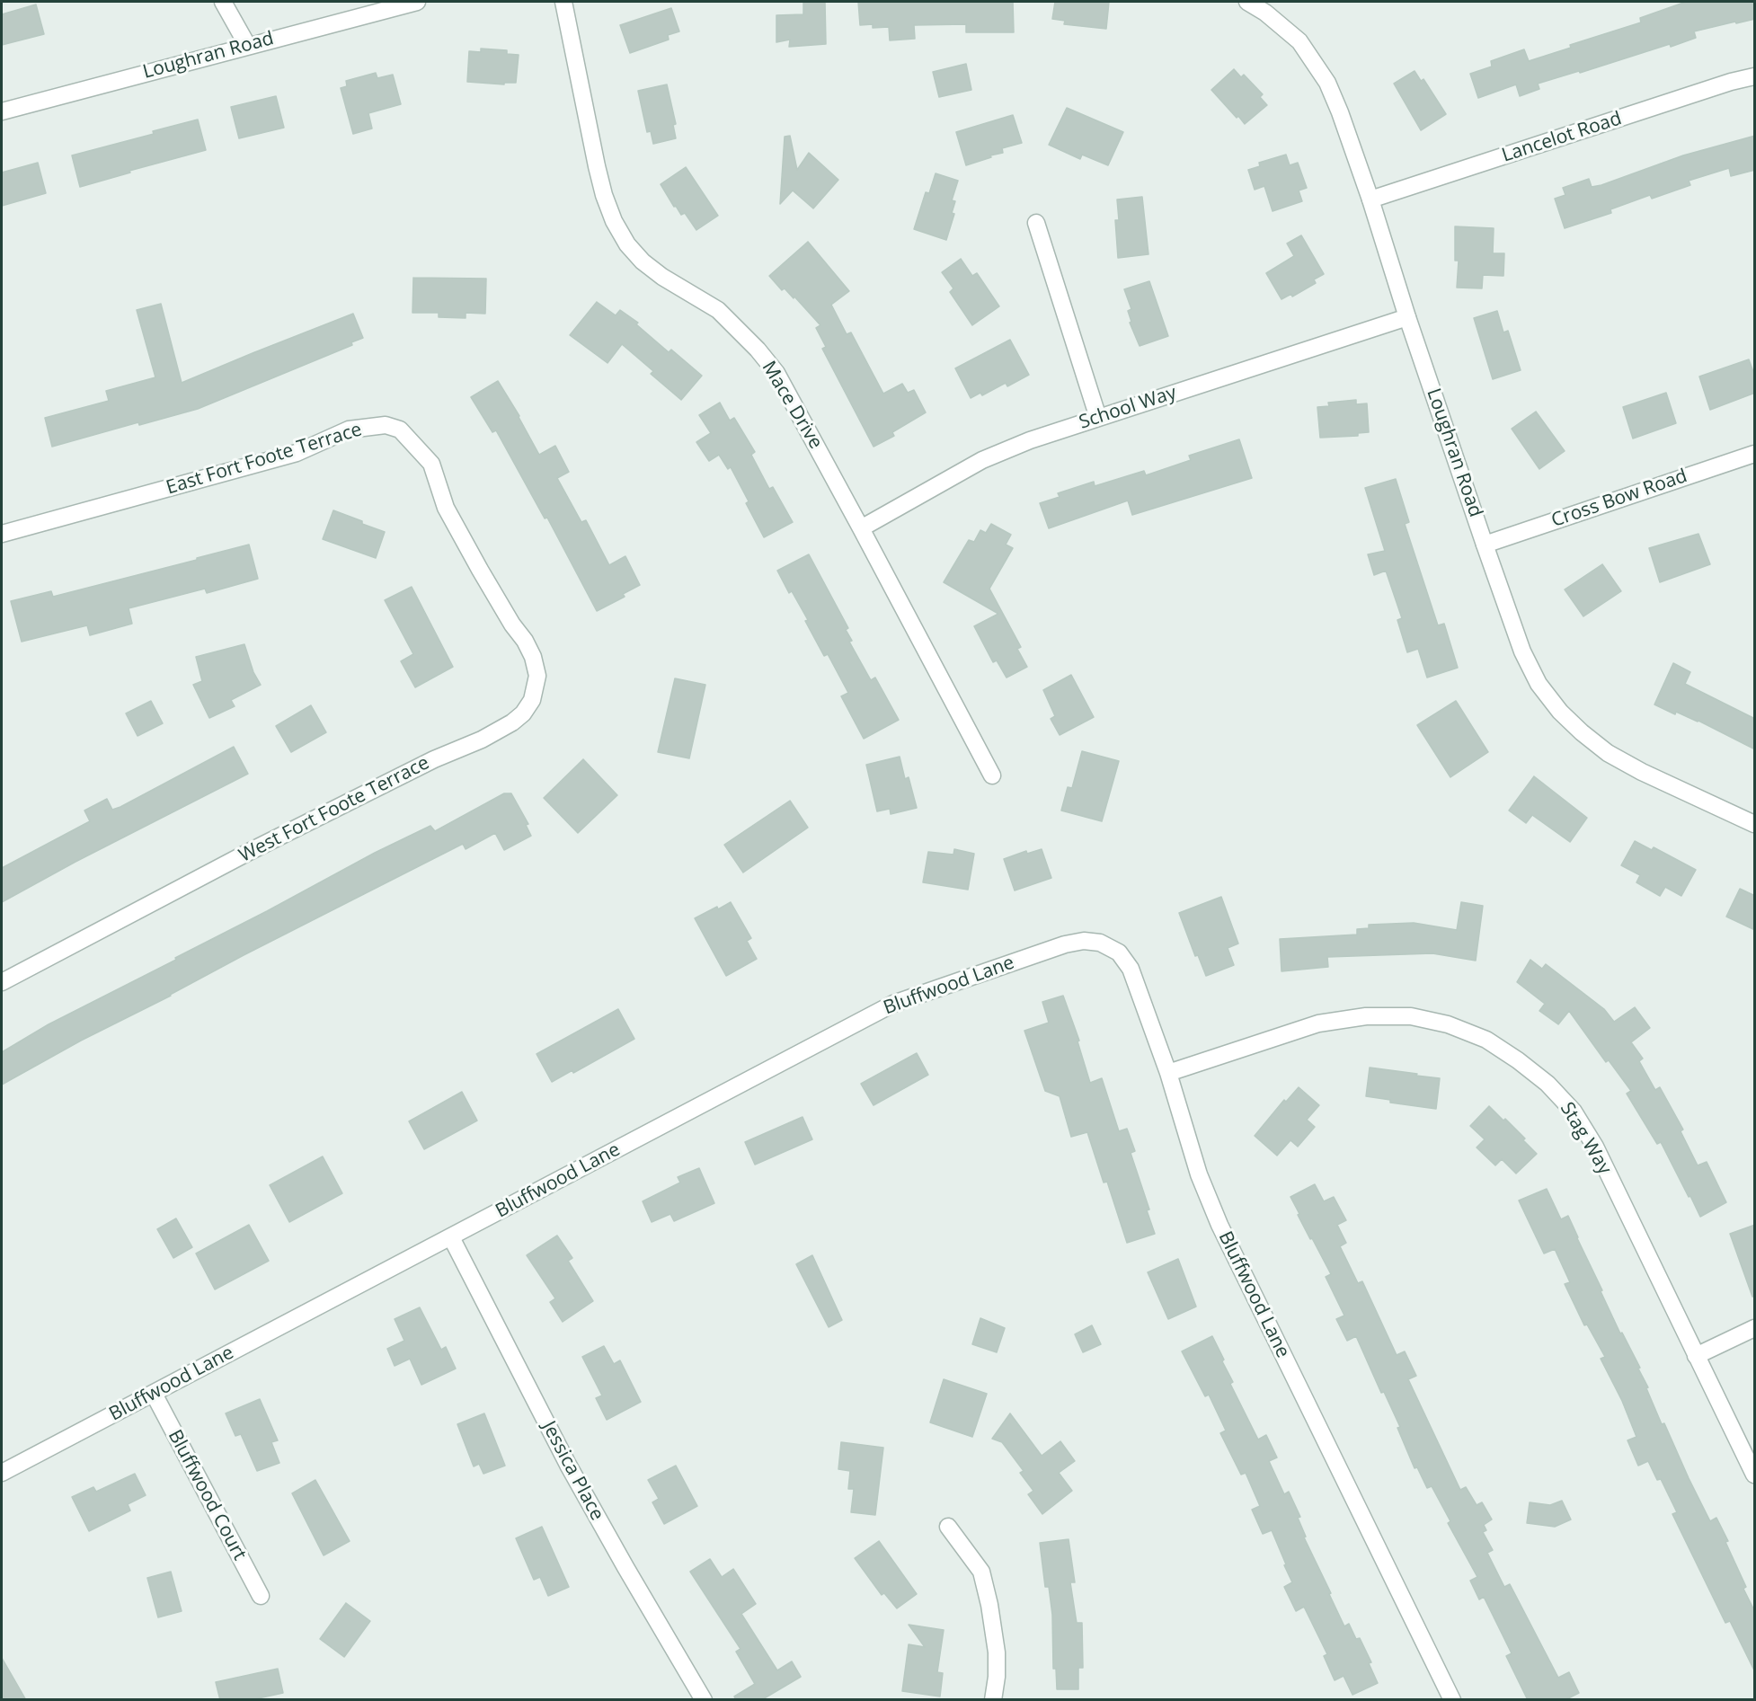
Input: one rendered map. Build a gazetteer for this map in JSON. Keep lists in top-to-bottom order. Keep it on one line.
{"streets":{"street":["Loughran Road","Lancelot Road","Mace Drive","School Way","East Fort Foote Terrace","Cross Bow Road","West Fort Foote Terrace","Bluffwood Lane","Stag Way","Jessica Place","Bluffwood Court"]},"crossings":[["Loughran Road","Lancelot Road"],["Loughran Road","School Way"],["Loughran Road","Cross Bow Road"],["Mace Drive","School Way"],["East Fort Foote Terrace","West Fort Foote Terrace"],["Bluffwood Lane","Stag Way"],["Bluffwood Lane","Jessica Place"],["Bluffwood Lane","Bluffwood Court"]]}
